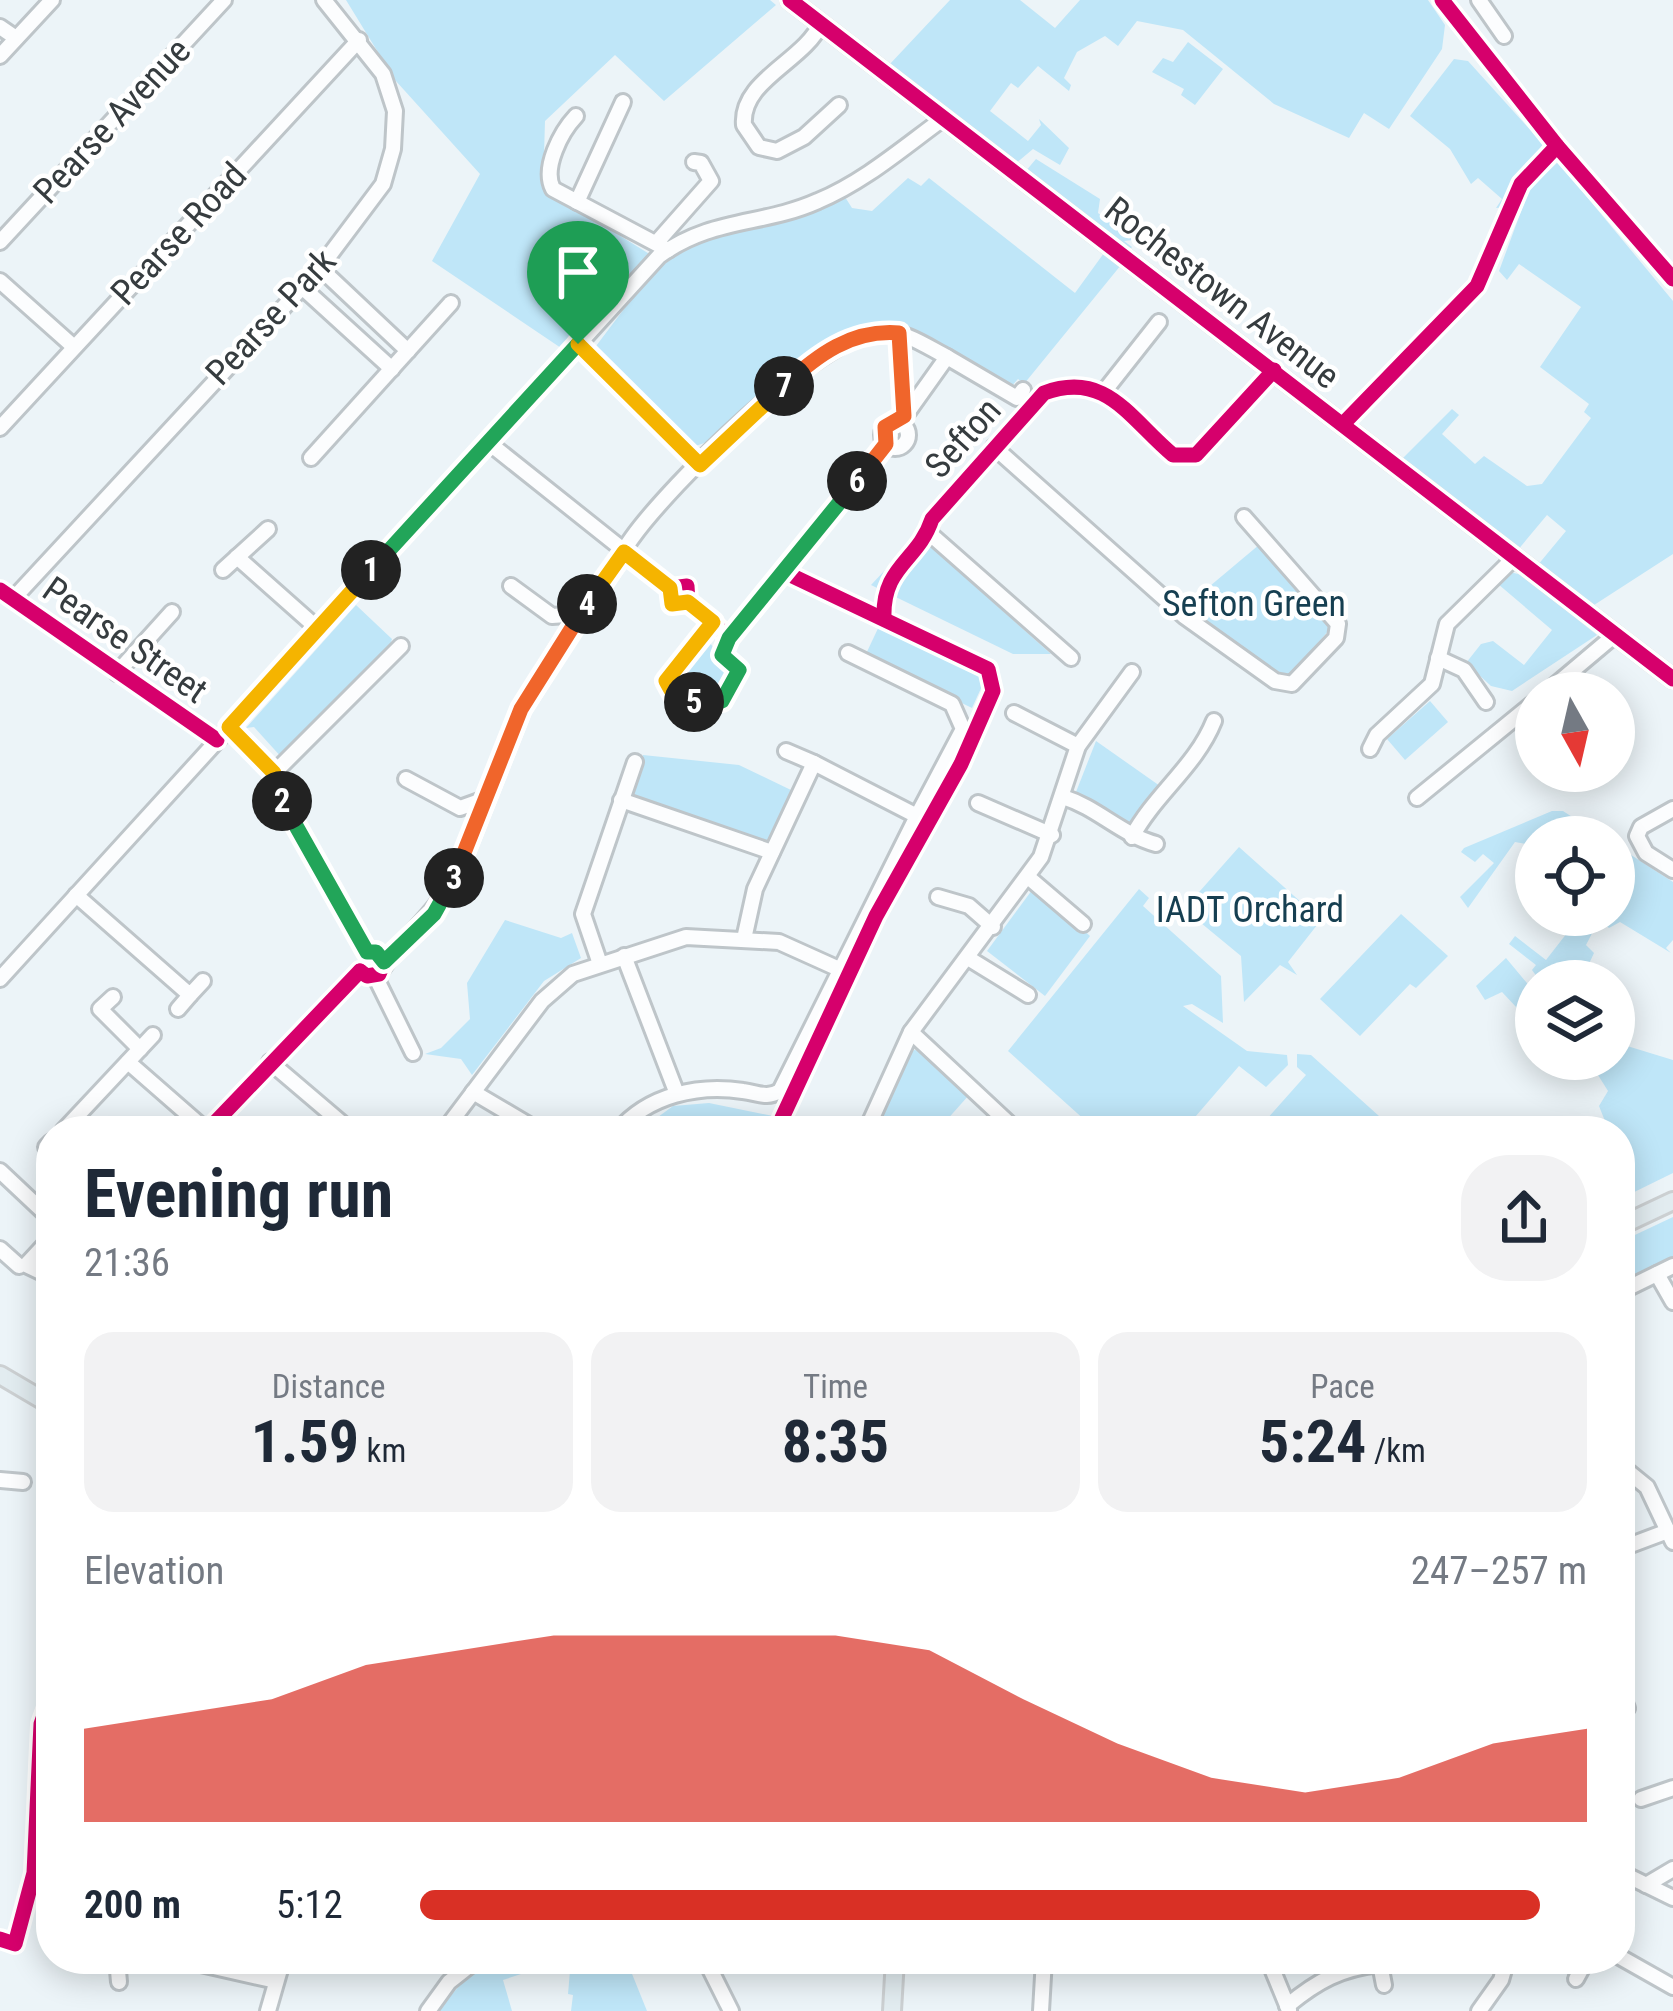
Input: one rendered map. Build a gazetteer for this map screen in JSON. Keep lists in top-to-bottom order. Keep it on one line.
{"streets":{"main road":["Rochestown Avenue"],"street":["Pearse Avenue","Pearse Road","Pearse Park","Sefton","Pearse Street"]},"crossings":[["Pearse Road","Pearse Park"],["Pearse Park","Pearse Street"]],"parks":["Sefton Green","IADT Orchard"],"north":"bottom","page":{"pins":["7","6","1","4","5","2","3"],"heading":["Evening run","21:36"],"stats":[["Distance","1.59 km"],["Time","8:35"],["Pace","5:24 /km"]],"chart":["Elevation","247–257 m"],"list":[{"name":"200 m","note":"5:12"}]}}
